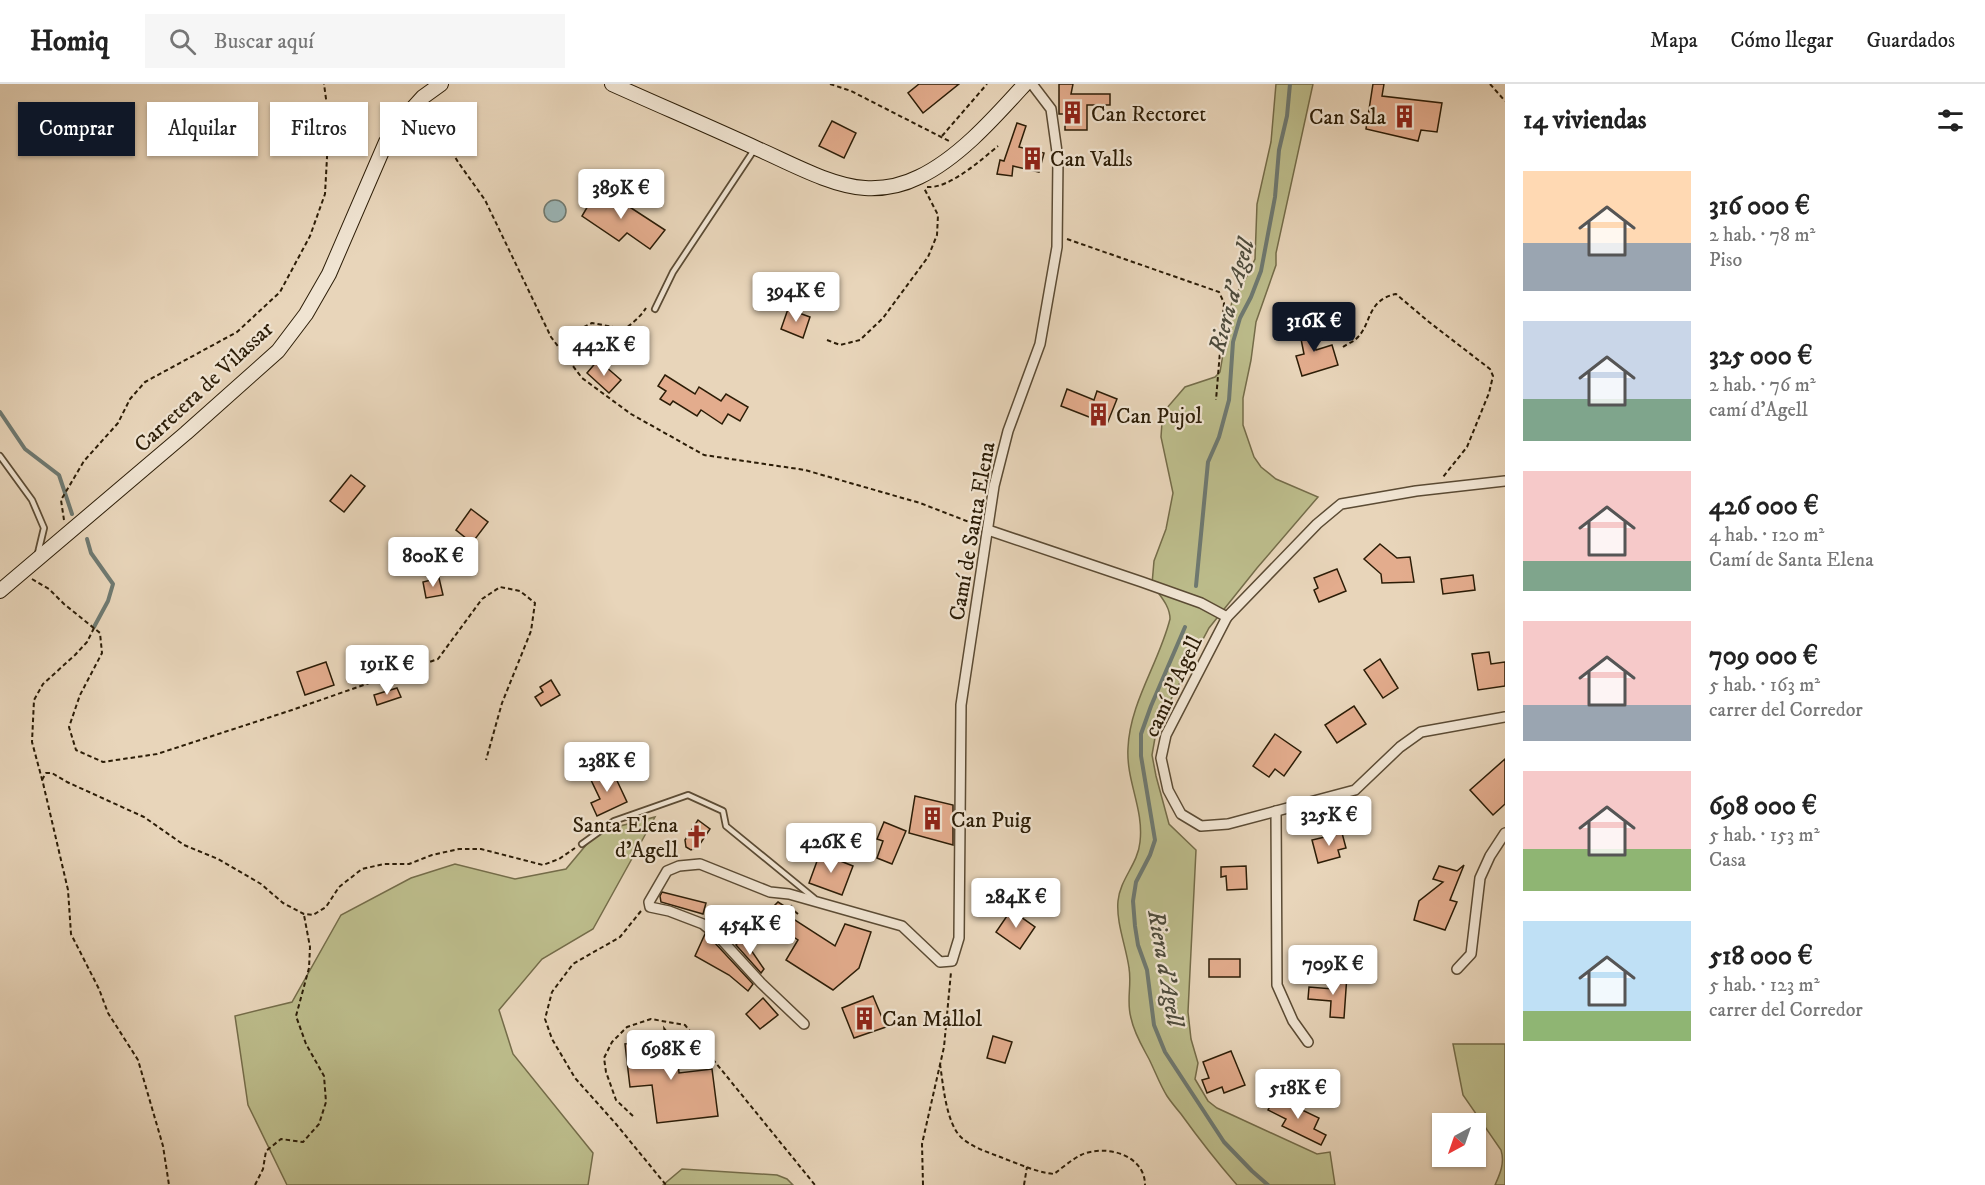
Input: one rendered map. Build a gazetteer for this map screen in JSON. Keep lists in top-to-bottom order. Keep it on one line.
{"streets":{"street":["Carretera de Vilassar","Camí de Santa Elena","camí d'Agell"]},"crossings":[["Camí de Santa Elena","camí d'Agell"]],"water":["Riera d'Agell"],"places":{"building":["Can Rectoret","Can Sala","Can Valls","Can Pujol","Can Puig","Can Mallol"],"church":["Santa Elena d'Agell"]},"north":"bottom left","page":{"header":"Homiq","search":"Buscar aquí","nav":["Mapa","Cómo llegar","Guardados"],"heading":"14 viviendas","chip":["Comprar","Alquilar","Filtros","Nuevo"],"list":[{"name":"316 000 €","note":"2 hab. · 78 m² · Piso"},{"name":"325 000 €","note":"2 hab. · 76 m² · camí d'Agell"},{"name":"426 000 €","note":"4 hab. · 120 m² · Camí de Santa Elena"},{"name":"709 000 €","note":"5 hab. · 163 m² · carrer del Corredor"},{"name":"698 000 €","note":"5 hab. · 153 m² · Casa"},{"name":"518 000 €","note":"5 hab. · 123 m² · carrer del Corredor"}],"price":["389K €","394K €","316K €","442K €","800K €","191K €","238K €","325K €","426K €","284K €","454K €","709K €","698K €","518K €"]}}
